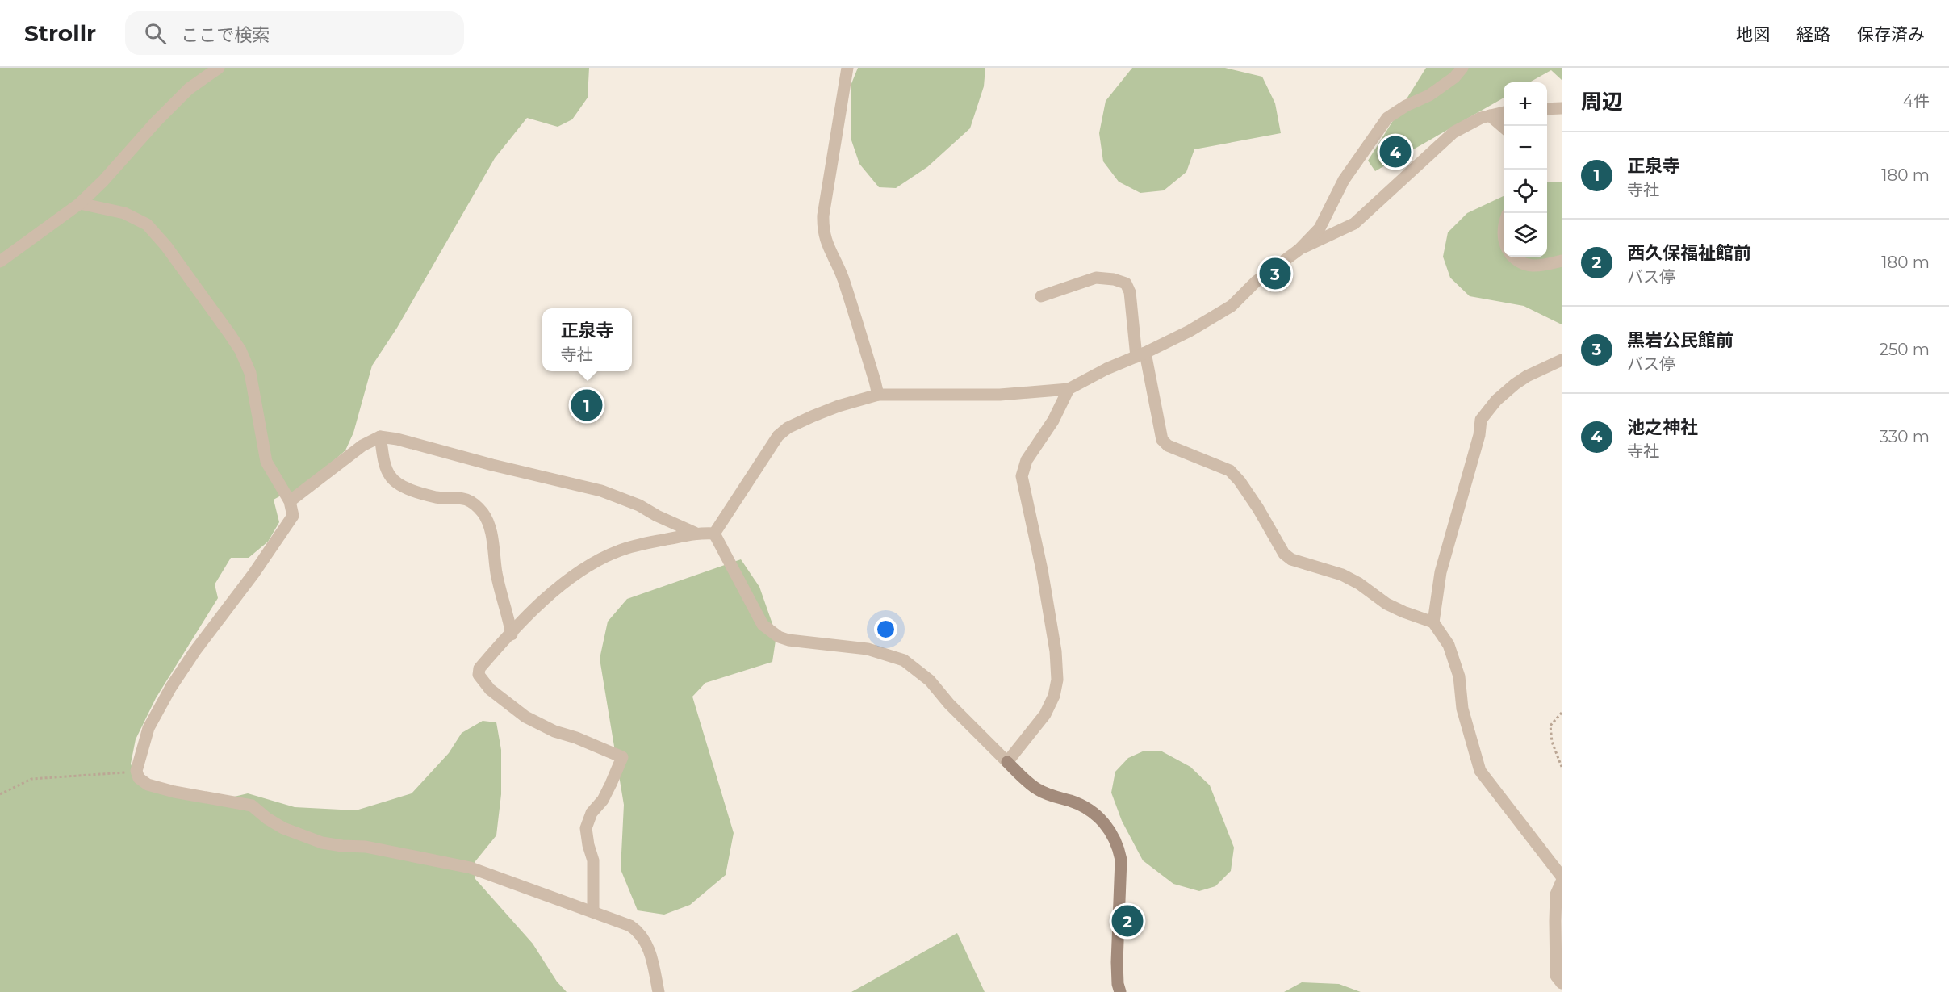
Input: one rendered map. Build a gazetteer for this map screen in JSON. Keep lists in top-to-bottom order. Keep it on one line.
{"page":{"header":"Strollr","search":"ここで検索","nav":["地図","経路","保存済み"],"heading":["周辺","4件"],"map_buttons":["+","−"],"list":[{"mark":"1","name":"正泉寺","note":"寺社","value":"180 m"},{"mark":"2","name":"西久保福祉館前","note":"バス停","value":"180 m"},{"mark":"3","name":"黒岩公民館前","note":"バス停","value":"250 m"},{"mark":"4","name":"池之神社","note":"寺社","value":"330 m"}],"pins":["4","3","1","2"],"popup":["正泉寺","寺社"]}}
